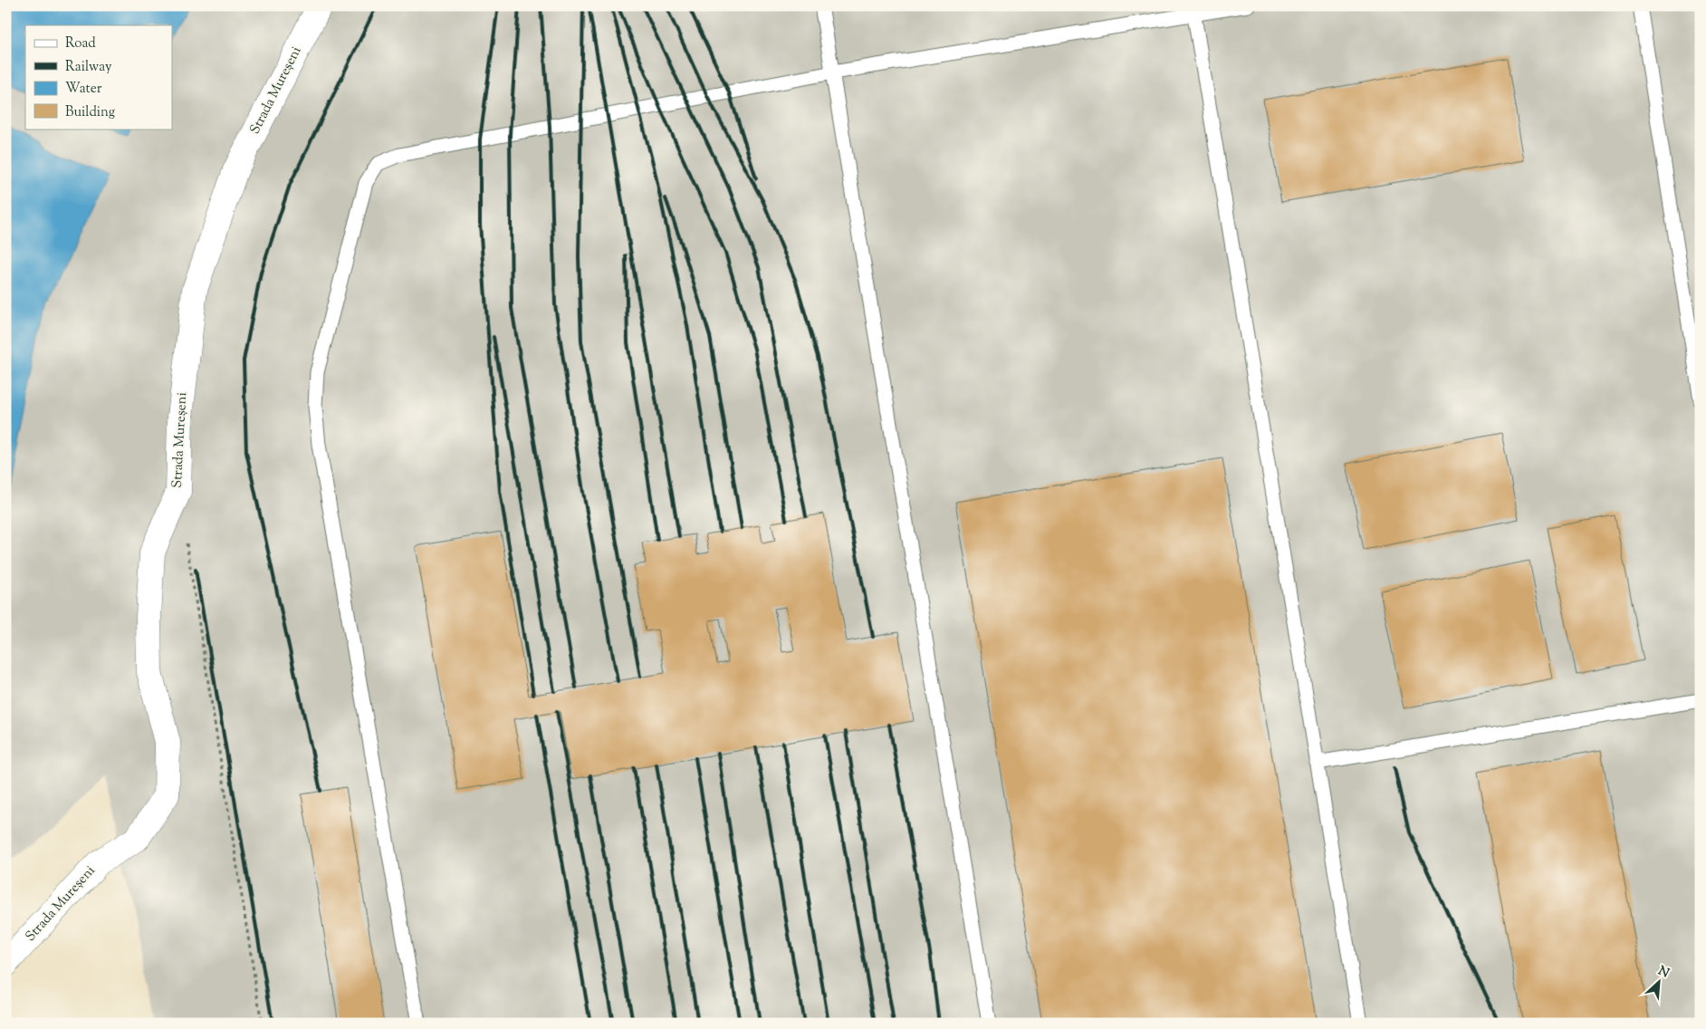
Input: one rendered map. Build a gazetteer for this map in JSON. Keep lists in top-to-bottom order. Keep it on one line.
{"streets":{"street":["Strada Mureșeni"]},"legend":["Road","Railway","Water","Building"],"north":"top right"}
